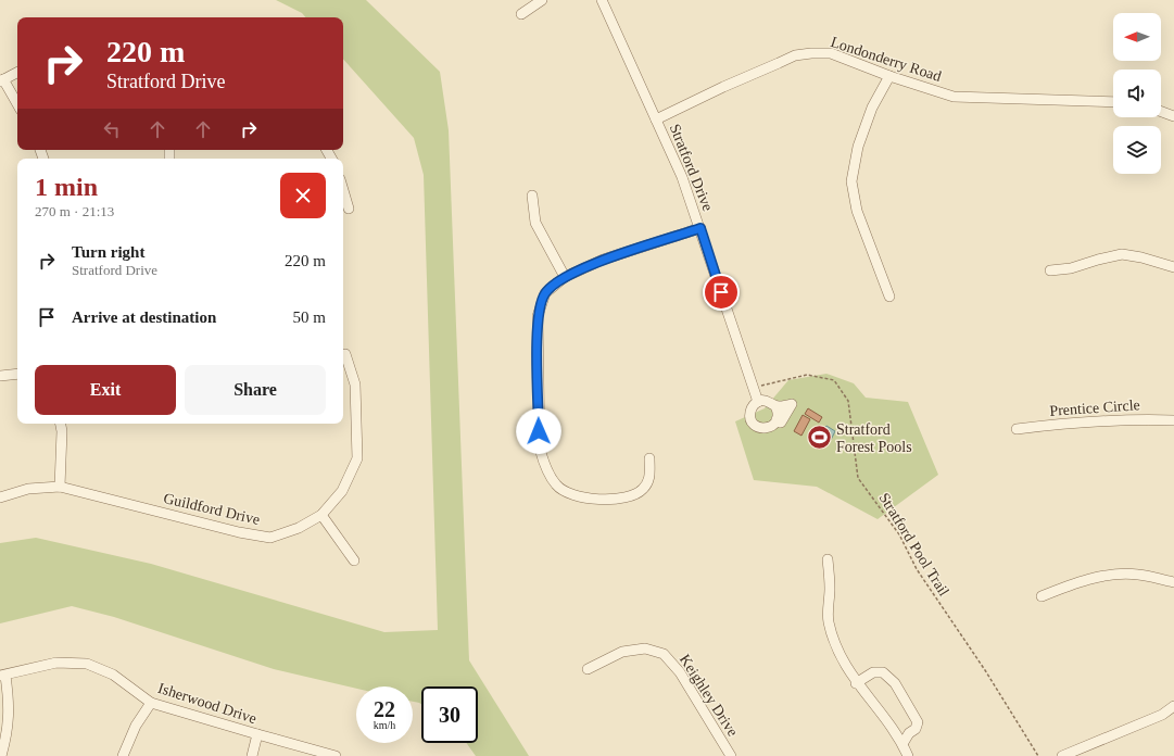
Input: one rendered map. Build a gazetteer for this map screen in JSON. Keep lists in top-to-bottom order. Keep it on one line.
{"streets":{"street":["Londonderry Road","Stratford Drive","Prentice Circle","Guildford Drive","Keighley Drive","Isherwood Drive"],"path":["Stratford Pool Trail"]},"crossings":[["Londonderry Road","Stratford Drive"],["Stratford Drive","Stratford Pool Trail"]],"places":{"sports":["Stratford Forest Pools"]},"north":"left","page":{"turn":["220 m","Stratford Drive"],"heading":["1 min","270 m · 21:13"],"list":[{"name":"Turn right","note":"Stratford Drive","value":"220 m"},{"name":"Arrive at destination","value":"50 m"}],"buttons":["Exit","Share"],"speed":"22 km/h","limit":"30"}}
